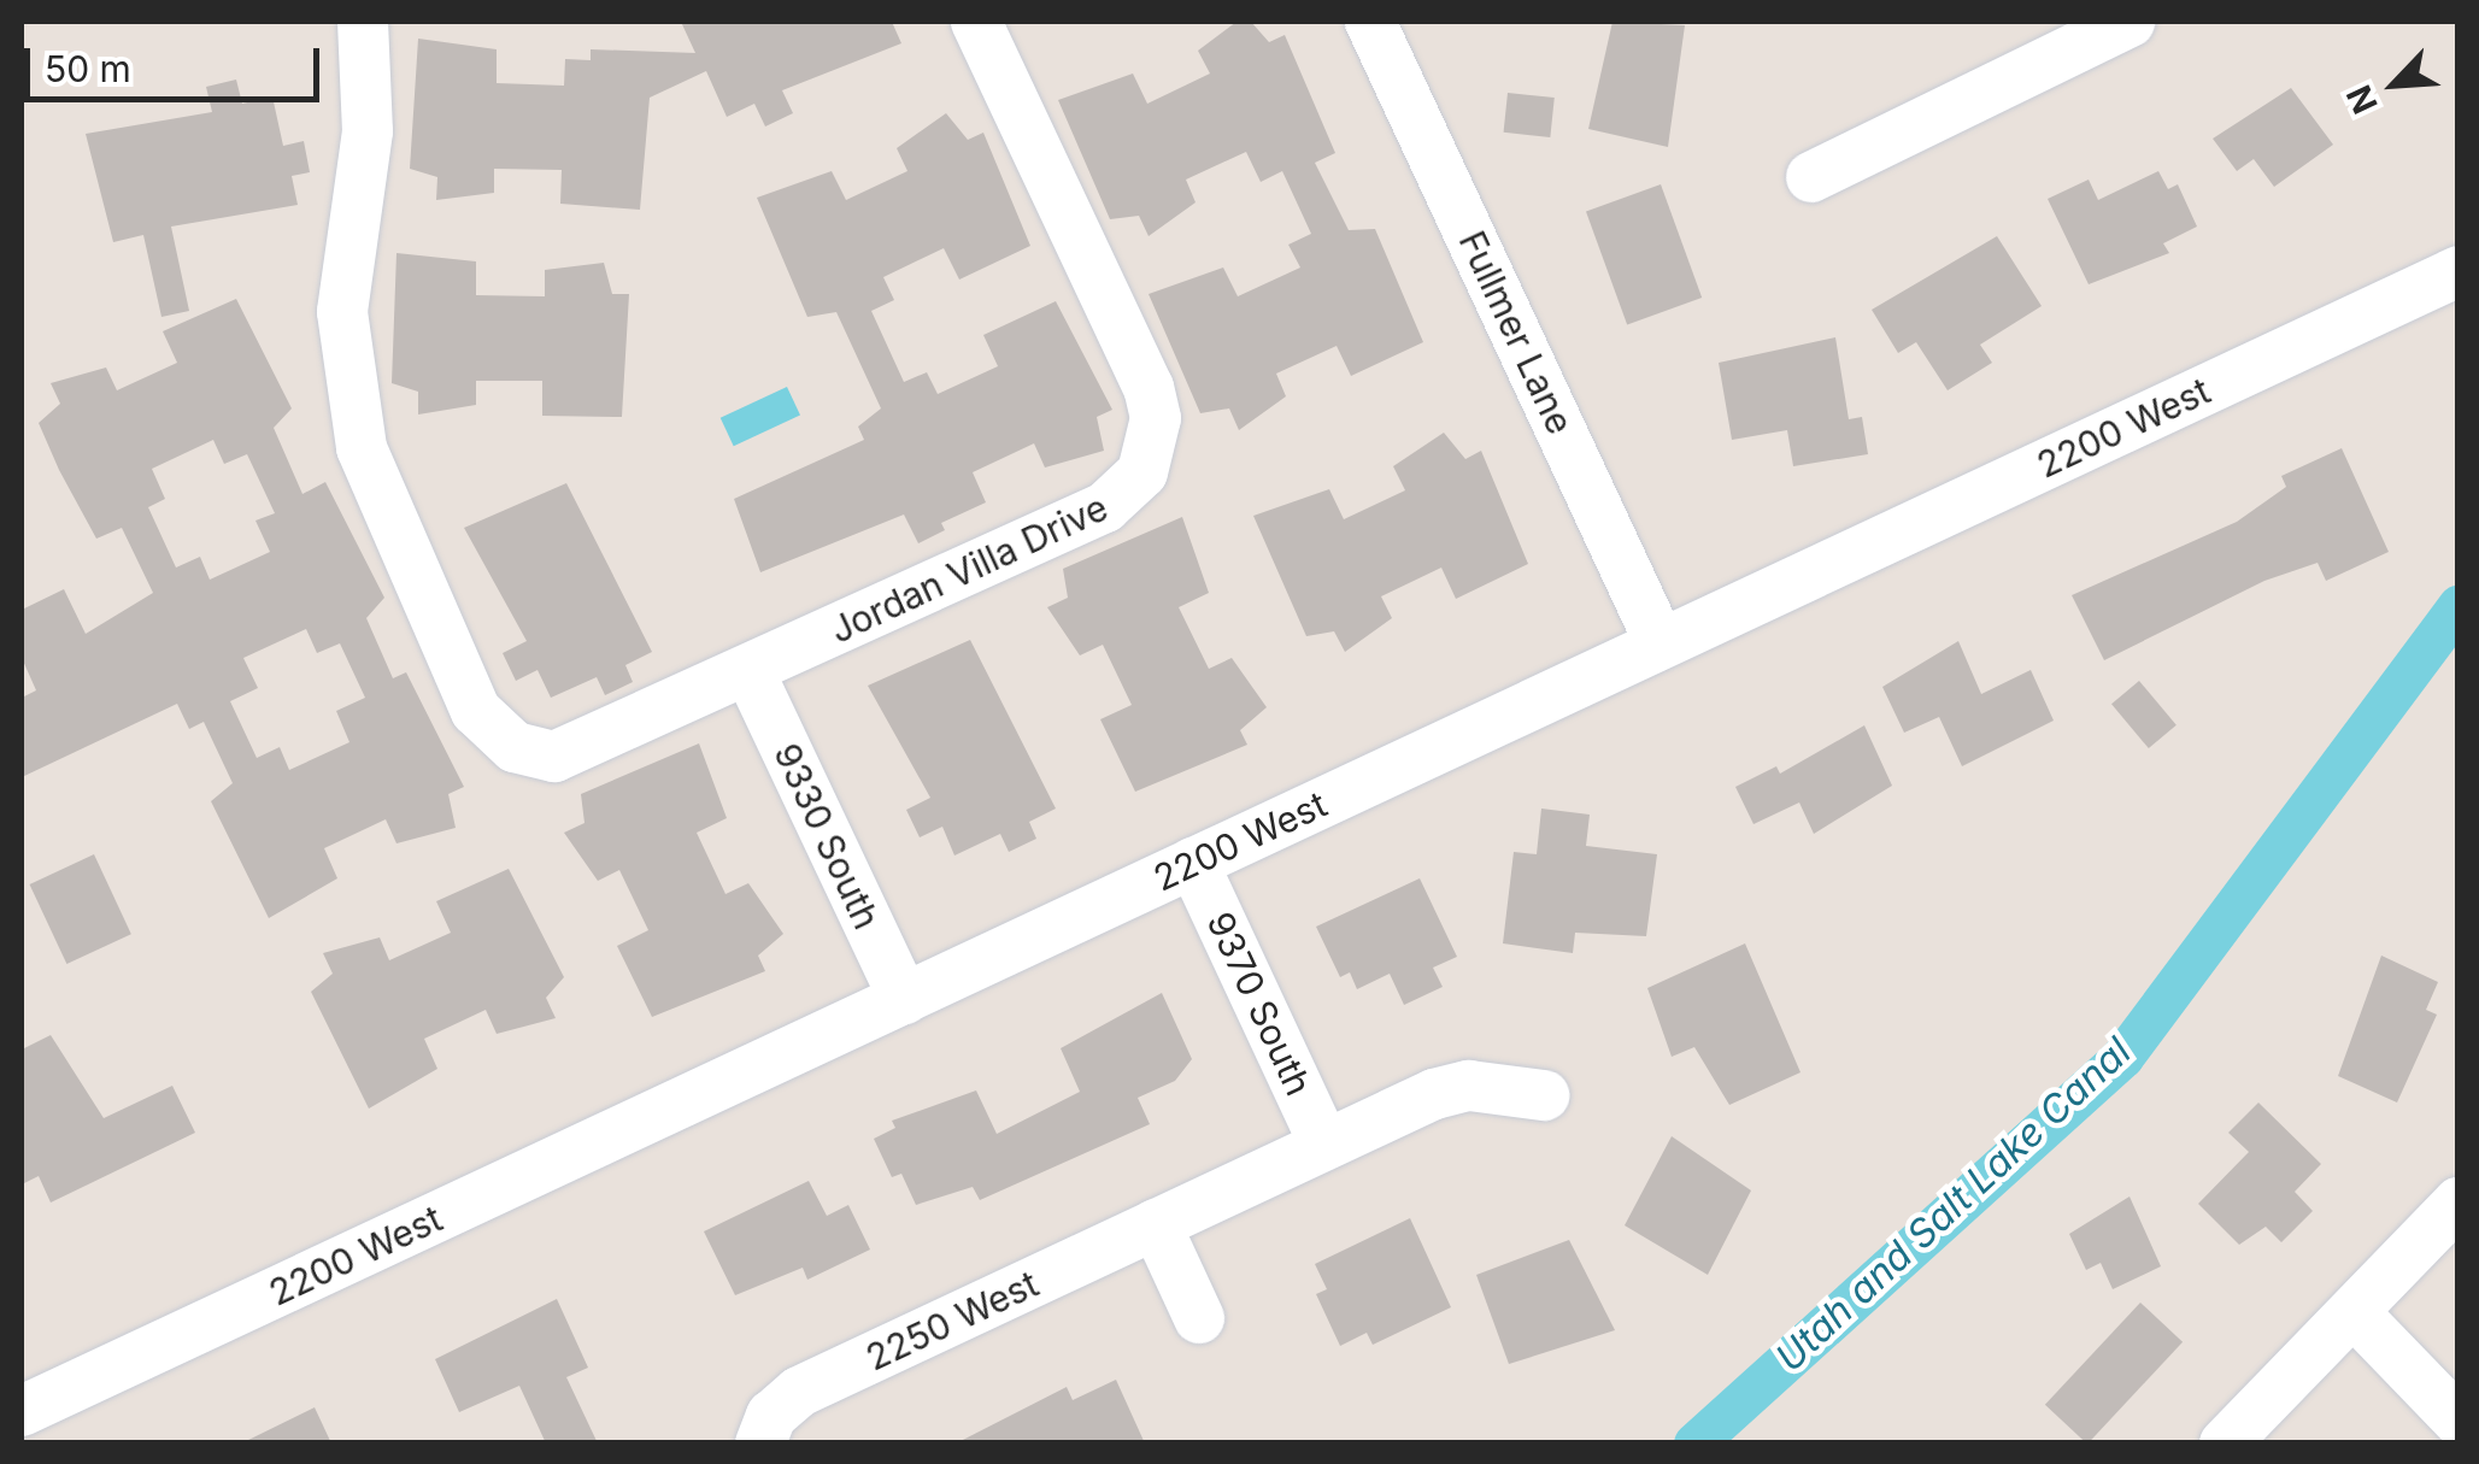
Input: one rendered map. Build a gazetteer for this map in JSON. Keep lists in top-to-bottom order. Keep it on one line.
{"streets":{"street":["Fullmer Lane","2200 West","Jordan Villa Drive","9330 South","9370 South","2250 West"]},"crossings":[["Fullmer Lane","2200 West"],["2200 West","9330 South"],["2200 West","9370 South"],["Jordan Villa Drive","9330 South"],["9370 South","2250 West"]],"water":["Utah and Salt Lake Canal"],"scale_bar":"50 m","north":"bottom left"}
